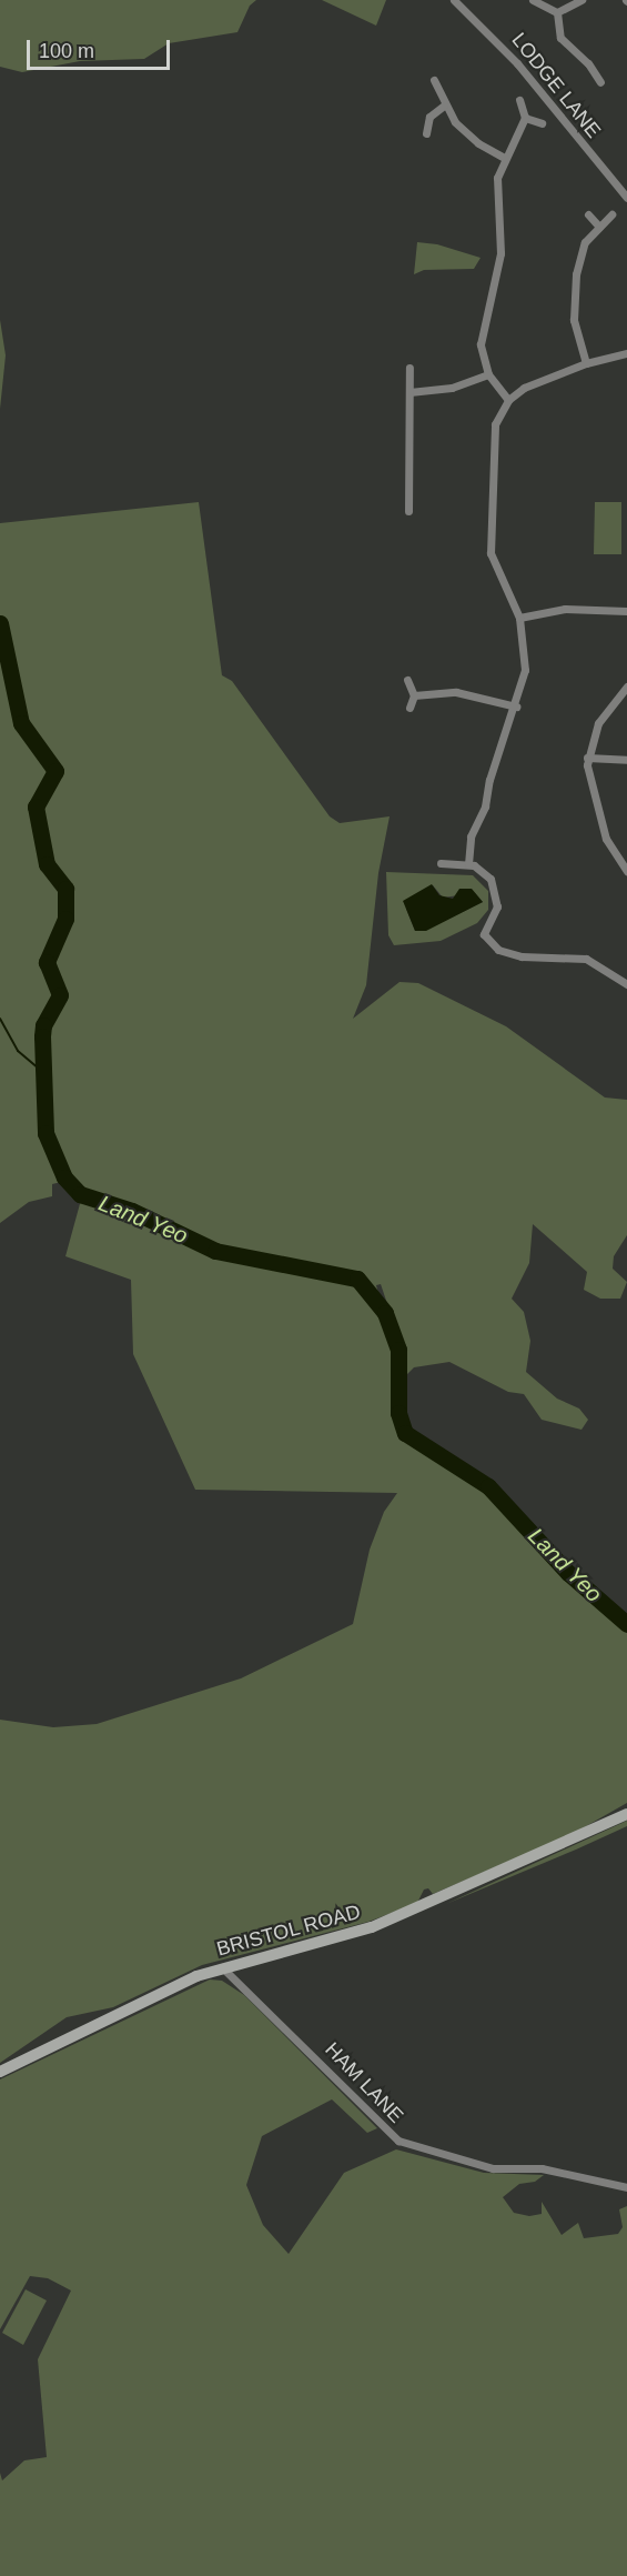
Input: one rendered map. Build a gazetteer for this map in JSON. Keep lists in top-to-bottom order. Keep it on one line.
{"streets":{"main road":["BRISTOL ROAD"],"street":["LODGE LANE","HAM LANE"]},"crossings":[["BRISTOL ROAD","HAM LANE"]],"water":["Land Yeo"],"scale_bar":"100 m"}
